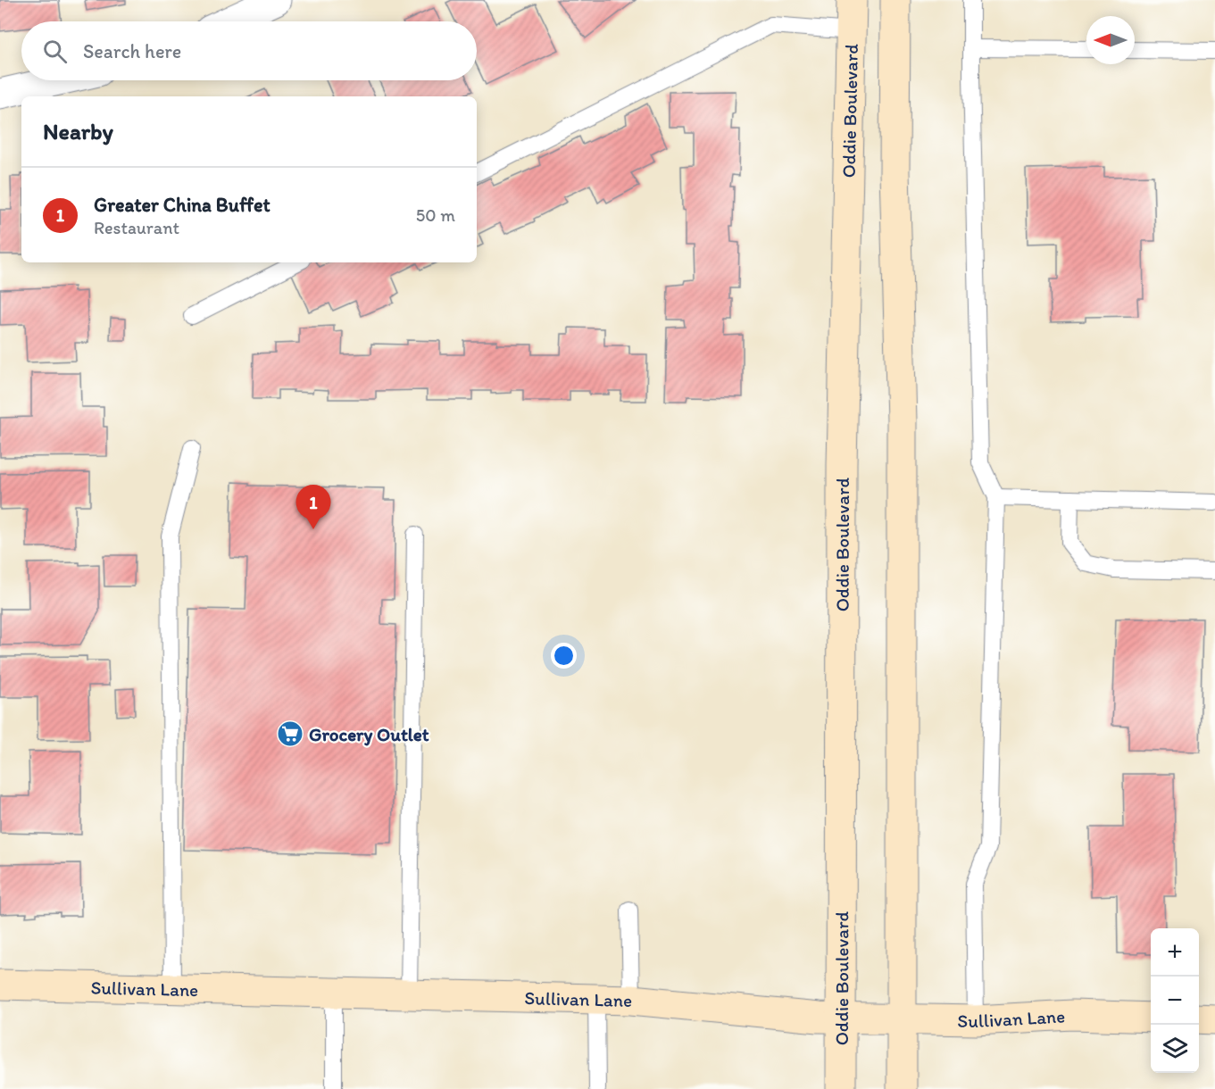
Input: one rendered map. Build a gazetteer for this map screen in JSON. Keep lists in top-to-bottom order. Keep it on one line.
{"streets":{"main road":["Oddie Boulevard","Sullivan Lane"]},"crossings":[["Oddie Boulevard","Sullivan Lane"]],"places":{"supermarket":["Grocery Outlet"]},"north":"left","page":{"search":"Search here","heading":"Nearby","list":[{"mark":"1","name":"Greater China Buffet","note":"Restaurant","value":"50 m"}],"pins":"1","map_buttons":["+","−"]}}
